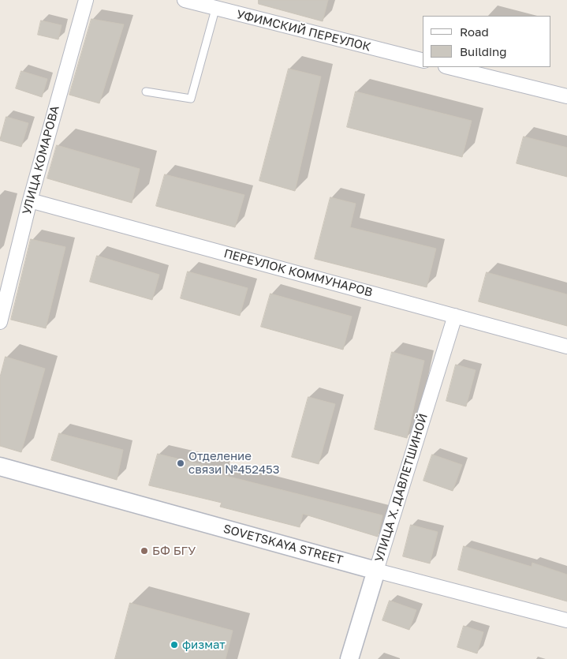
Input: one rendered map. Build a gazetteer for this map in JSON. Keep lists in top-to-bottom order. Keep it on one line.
{"streets":{"street":["УФИМСКИЙ ПЕРЕУЛОК","УЛИЦА КОМАРОВА","ПЕРЕУЛОК КОММУНАРОВ","УЛИЦА Х. ДАВЛЕТШИНОЙ","SOVETSKAYA STREET"]},"crossings":[["УЛИЦА КОМАРОВА","ПЕРЕУЛОК КОММУНАРОВ"],["ПЕРЕУЛОК КОММУНАРОВ","УЛИЦА Х. ДАВЛЕТШИНОЙ"],["УЛИЦА Х. ДАВЛЕТШИНОЙ","SOVETSKAYA STREET"]],"places":["Отделение связи №452453","БФ БГУ","физмат"],"legend":["Road","Building"]}
